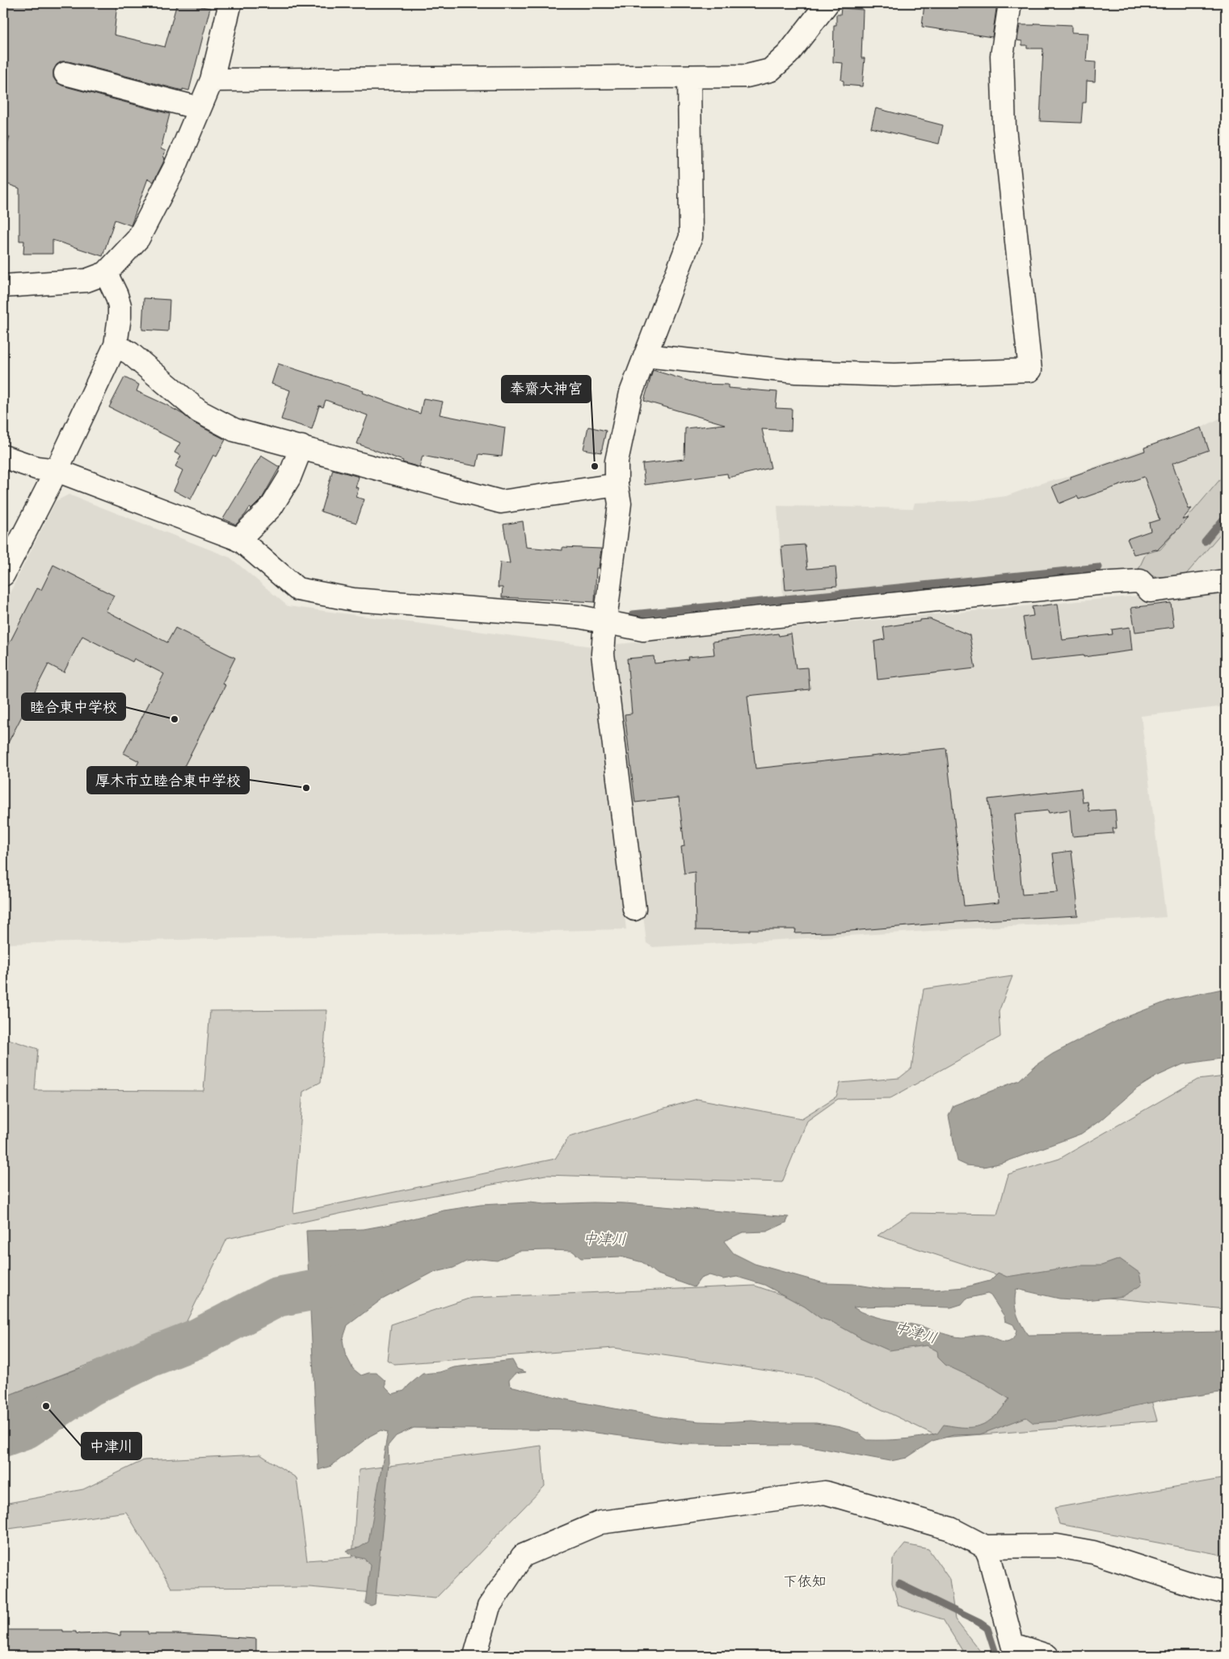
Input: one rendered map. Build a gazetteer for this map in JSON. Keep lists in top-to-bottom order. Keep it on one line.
{"districts":["下依知"],"water":["中津川"],"places":["奉齋大神宮","睦合東中学校","厚木市立睦合東中学校","中津川"]}
